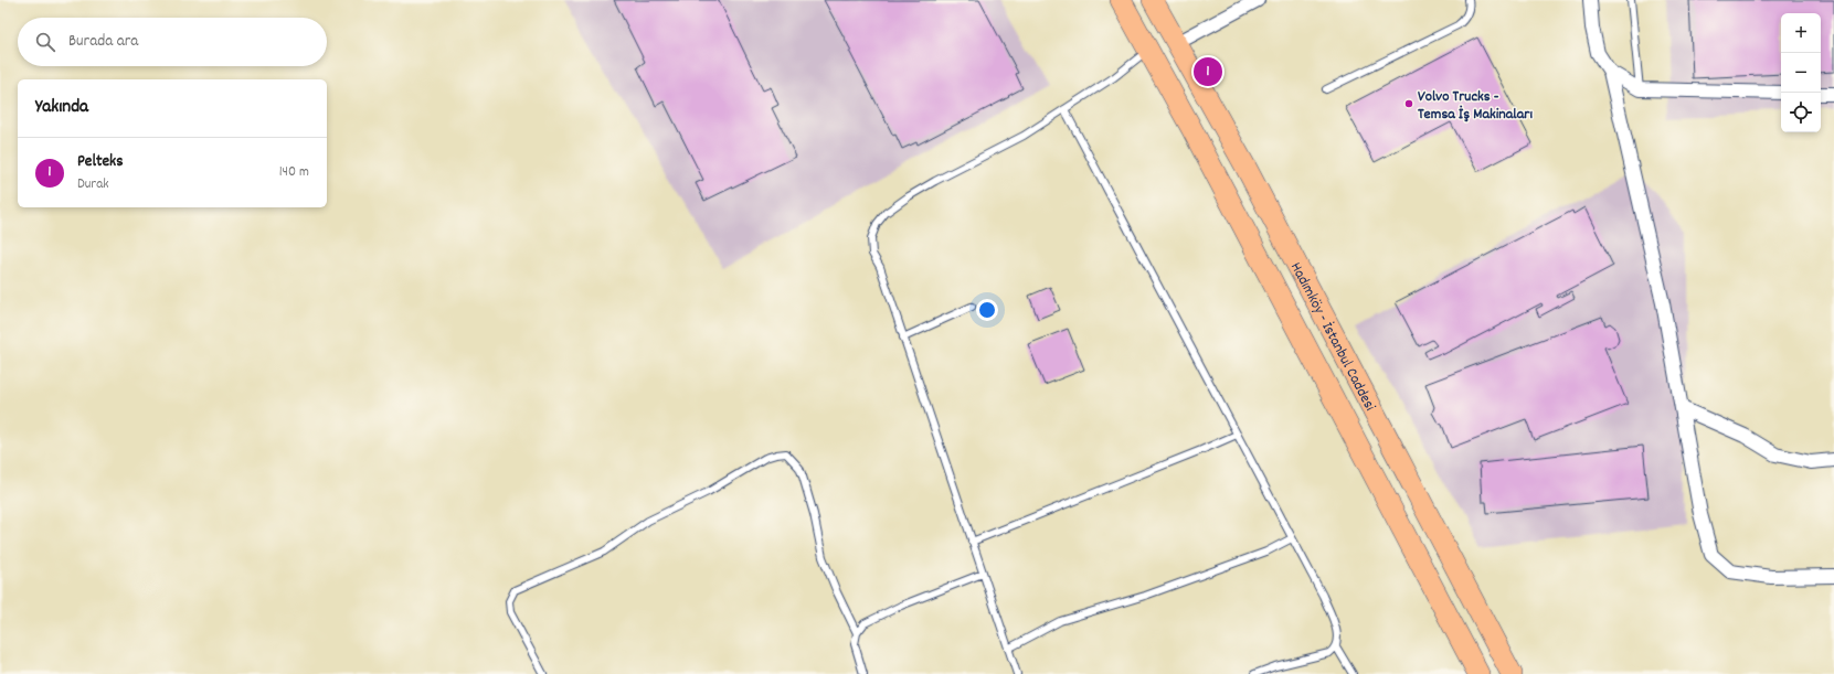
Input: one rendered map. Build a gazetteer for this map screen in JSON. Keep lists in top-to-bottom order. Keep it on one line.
{"streets":{"main road":["Hadımköy - İstanbul Caddesi"]},"places":["Volvo Trucks - Temsa İş Makinaları"],"page":{"map_buttons":["+","−"],"search":"Burada ara","pins":"1","heading":"Yakında","list":[{"mark":"1","name":"Pelteks","note":"Durak","value":"140 m"}]}}
